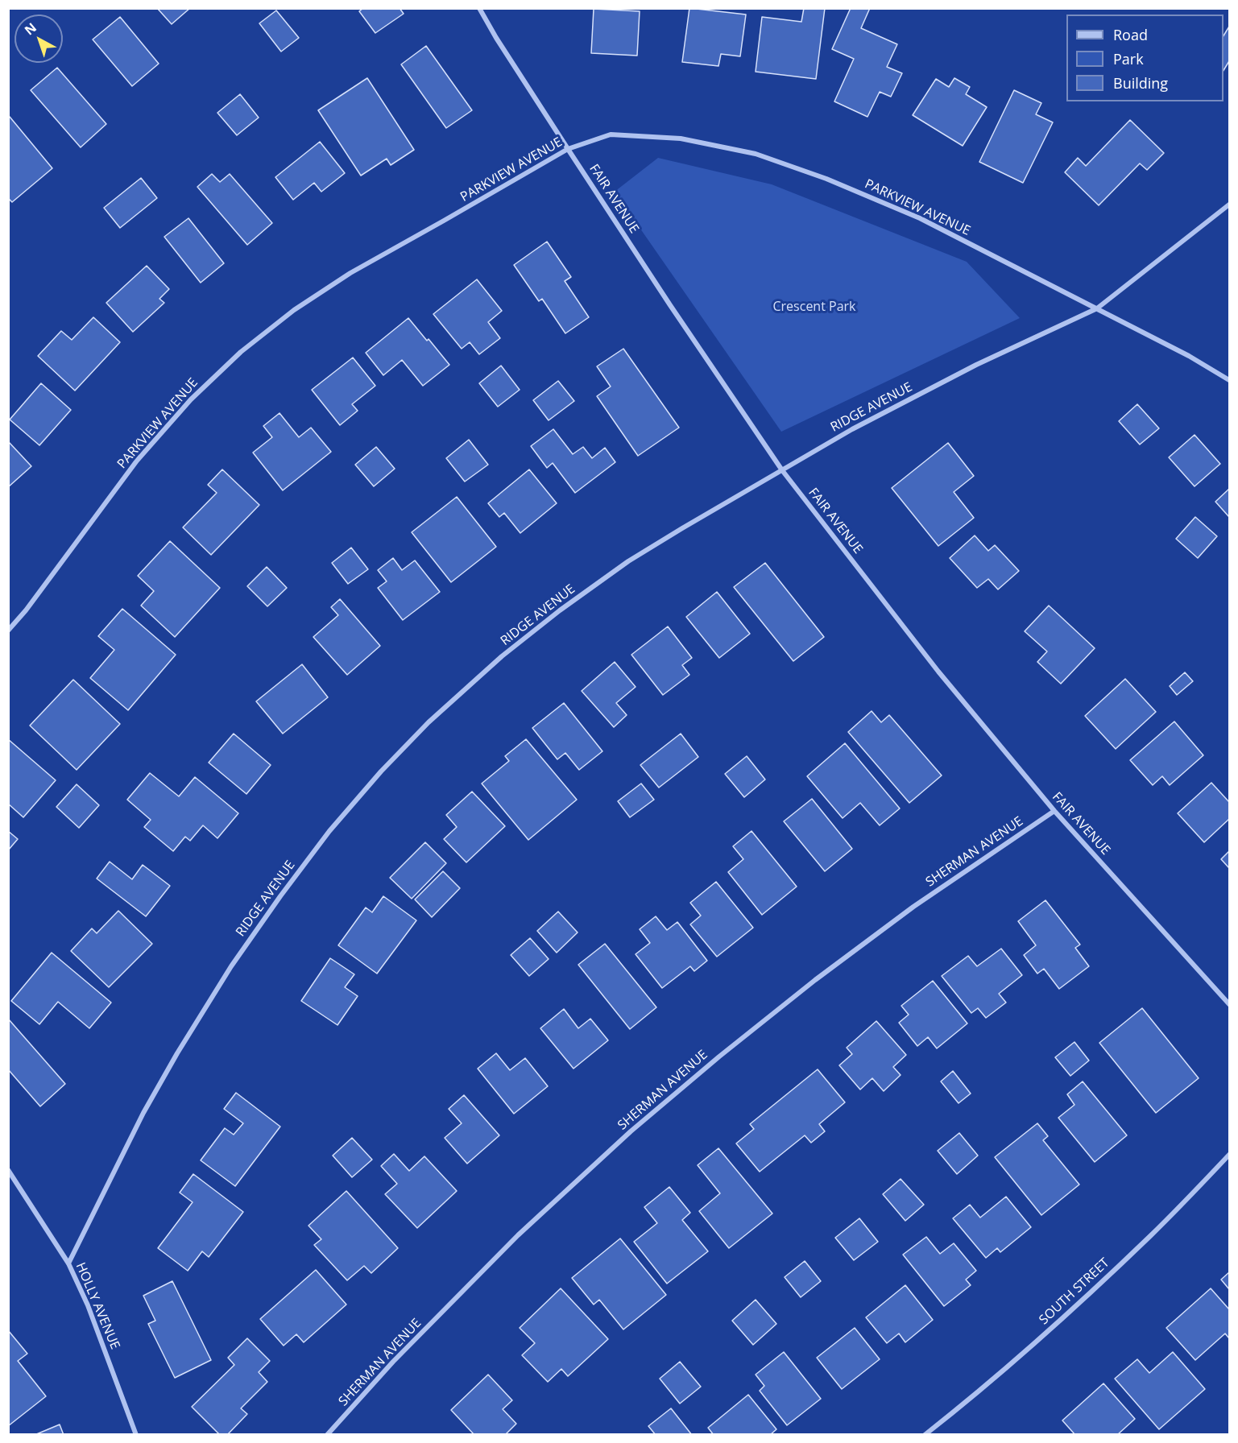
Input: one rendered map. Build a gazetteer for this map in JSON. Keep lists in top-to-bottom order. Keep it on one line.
{"streets":{"street":["PARKVIEW AVENUE","FAIR AVENUE","RIDGE AVENUE","SHERMAN AVENUE","SOUTH STREET","HOLLY AVENUE"]},"crossings":[["PARKVIEW AVENUE","FAIR AVENUE"],["PARKVIEW AVENUE","RIDGE AVENUE"],["FAIR AVENUE","RIDGE AVENUE"],["FAIR AVENUE","SHERMAN AVENUE"],["RIDGE AVENUE","HOLLY AVENUE"]],"parks":["Crescent Park"],"legend":["Road","Park","Building"],"north":"top left"}
